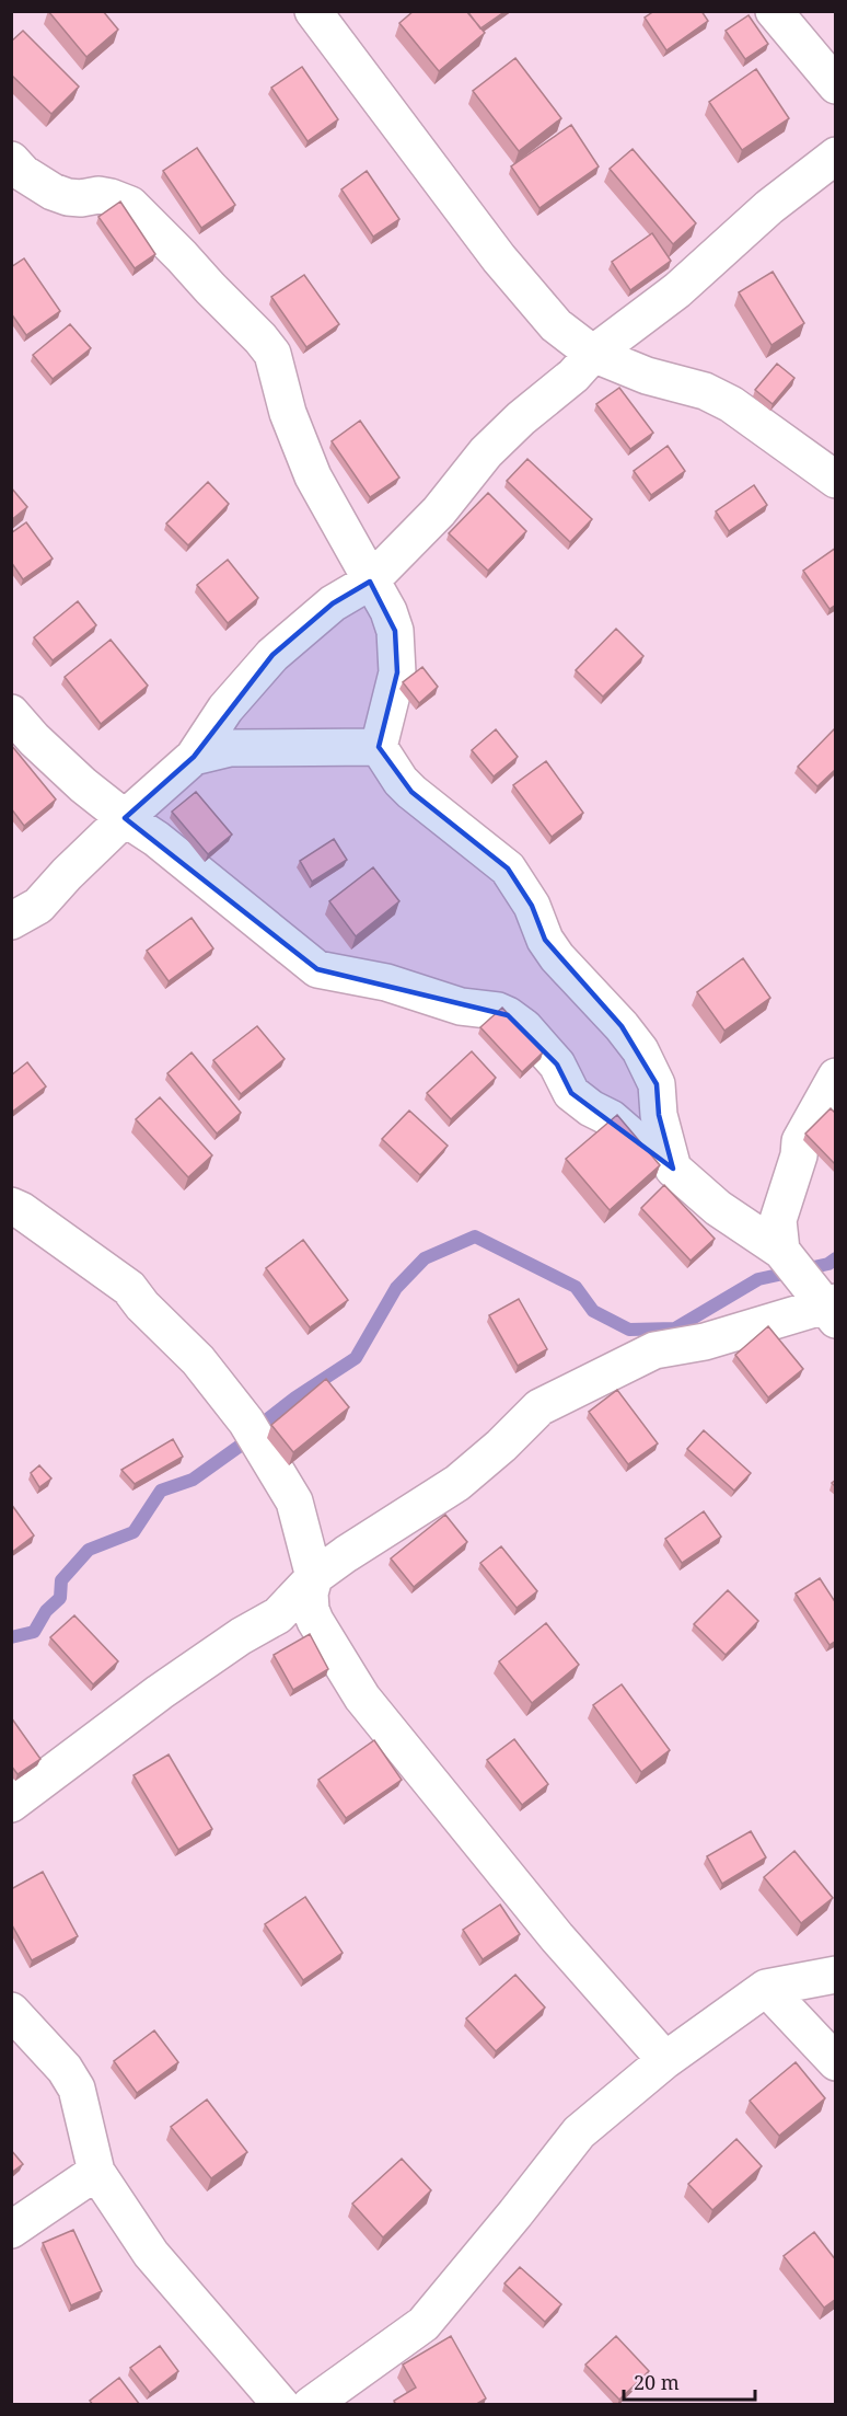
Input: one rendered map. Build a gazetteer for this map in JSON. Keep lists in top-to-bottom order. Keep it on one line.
{"scale_bar":"20 m"}
